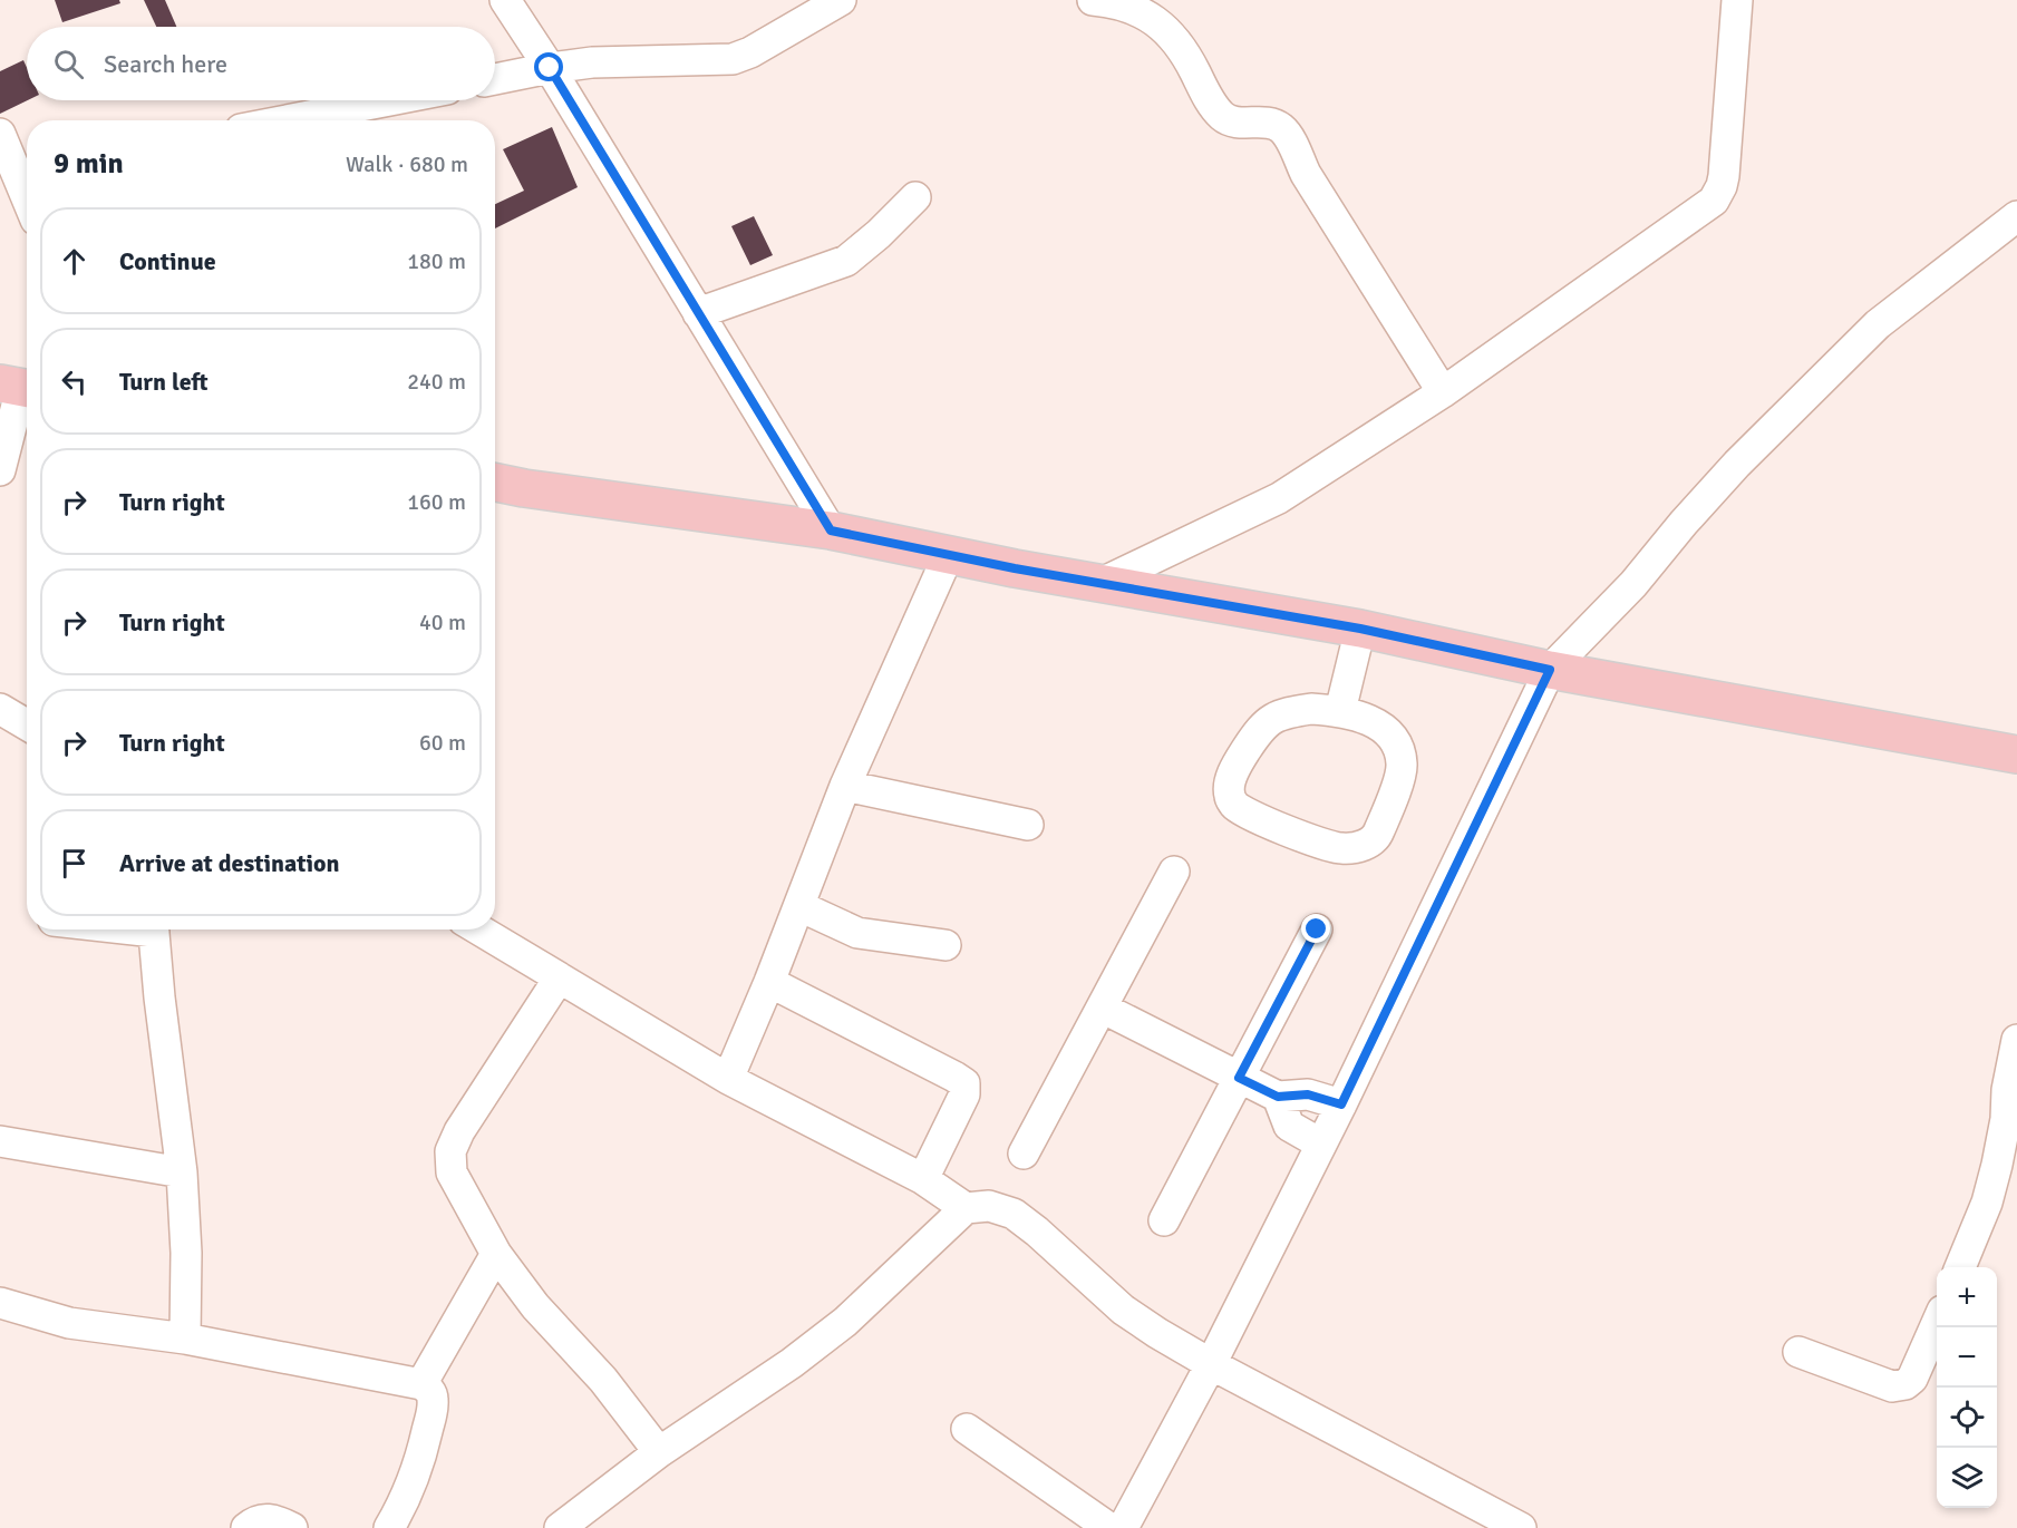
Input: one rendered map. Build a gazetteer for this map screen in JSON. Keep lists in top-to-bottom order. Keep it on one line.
{"page":{"search":"Search here","heading":["9 min","Walk · 680 m"],"list":[["Continue","180 m"],["Turn left","240 m"],["Turn right","160 m"],["Turn right","40 m"],["Turn right","60 m"],"Arrive at destination"],"map_buttons":["+","−"]}}
